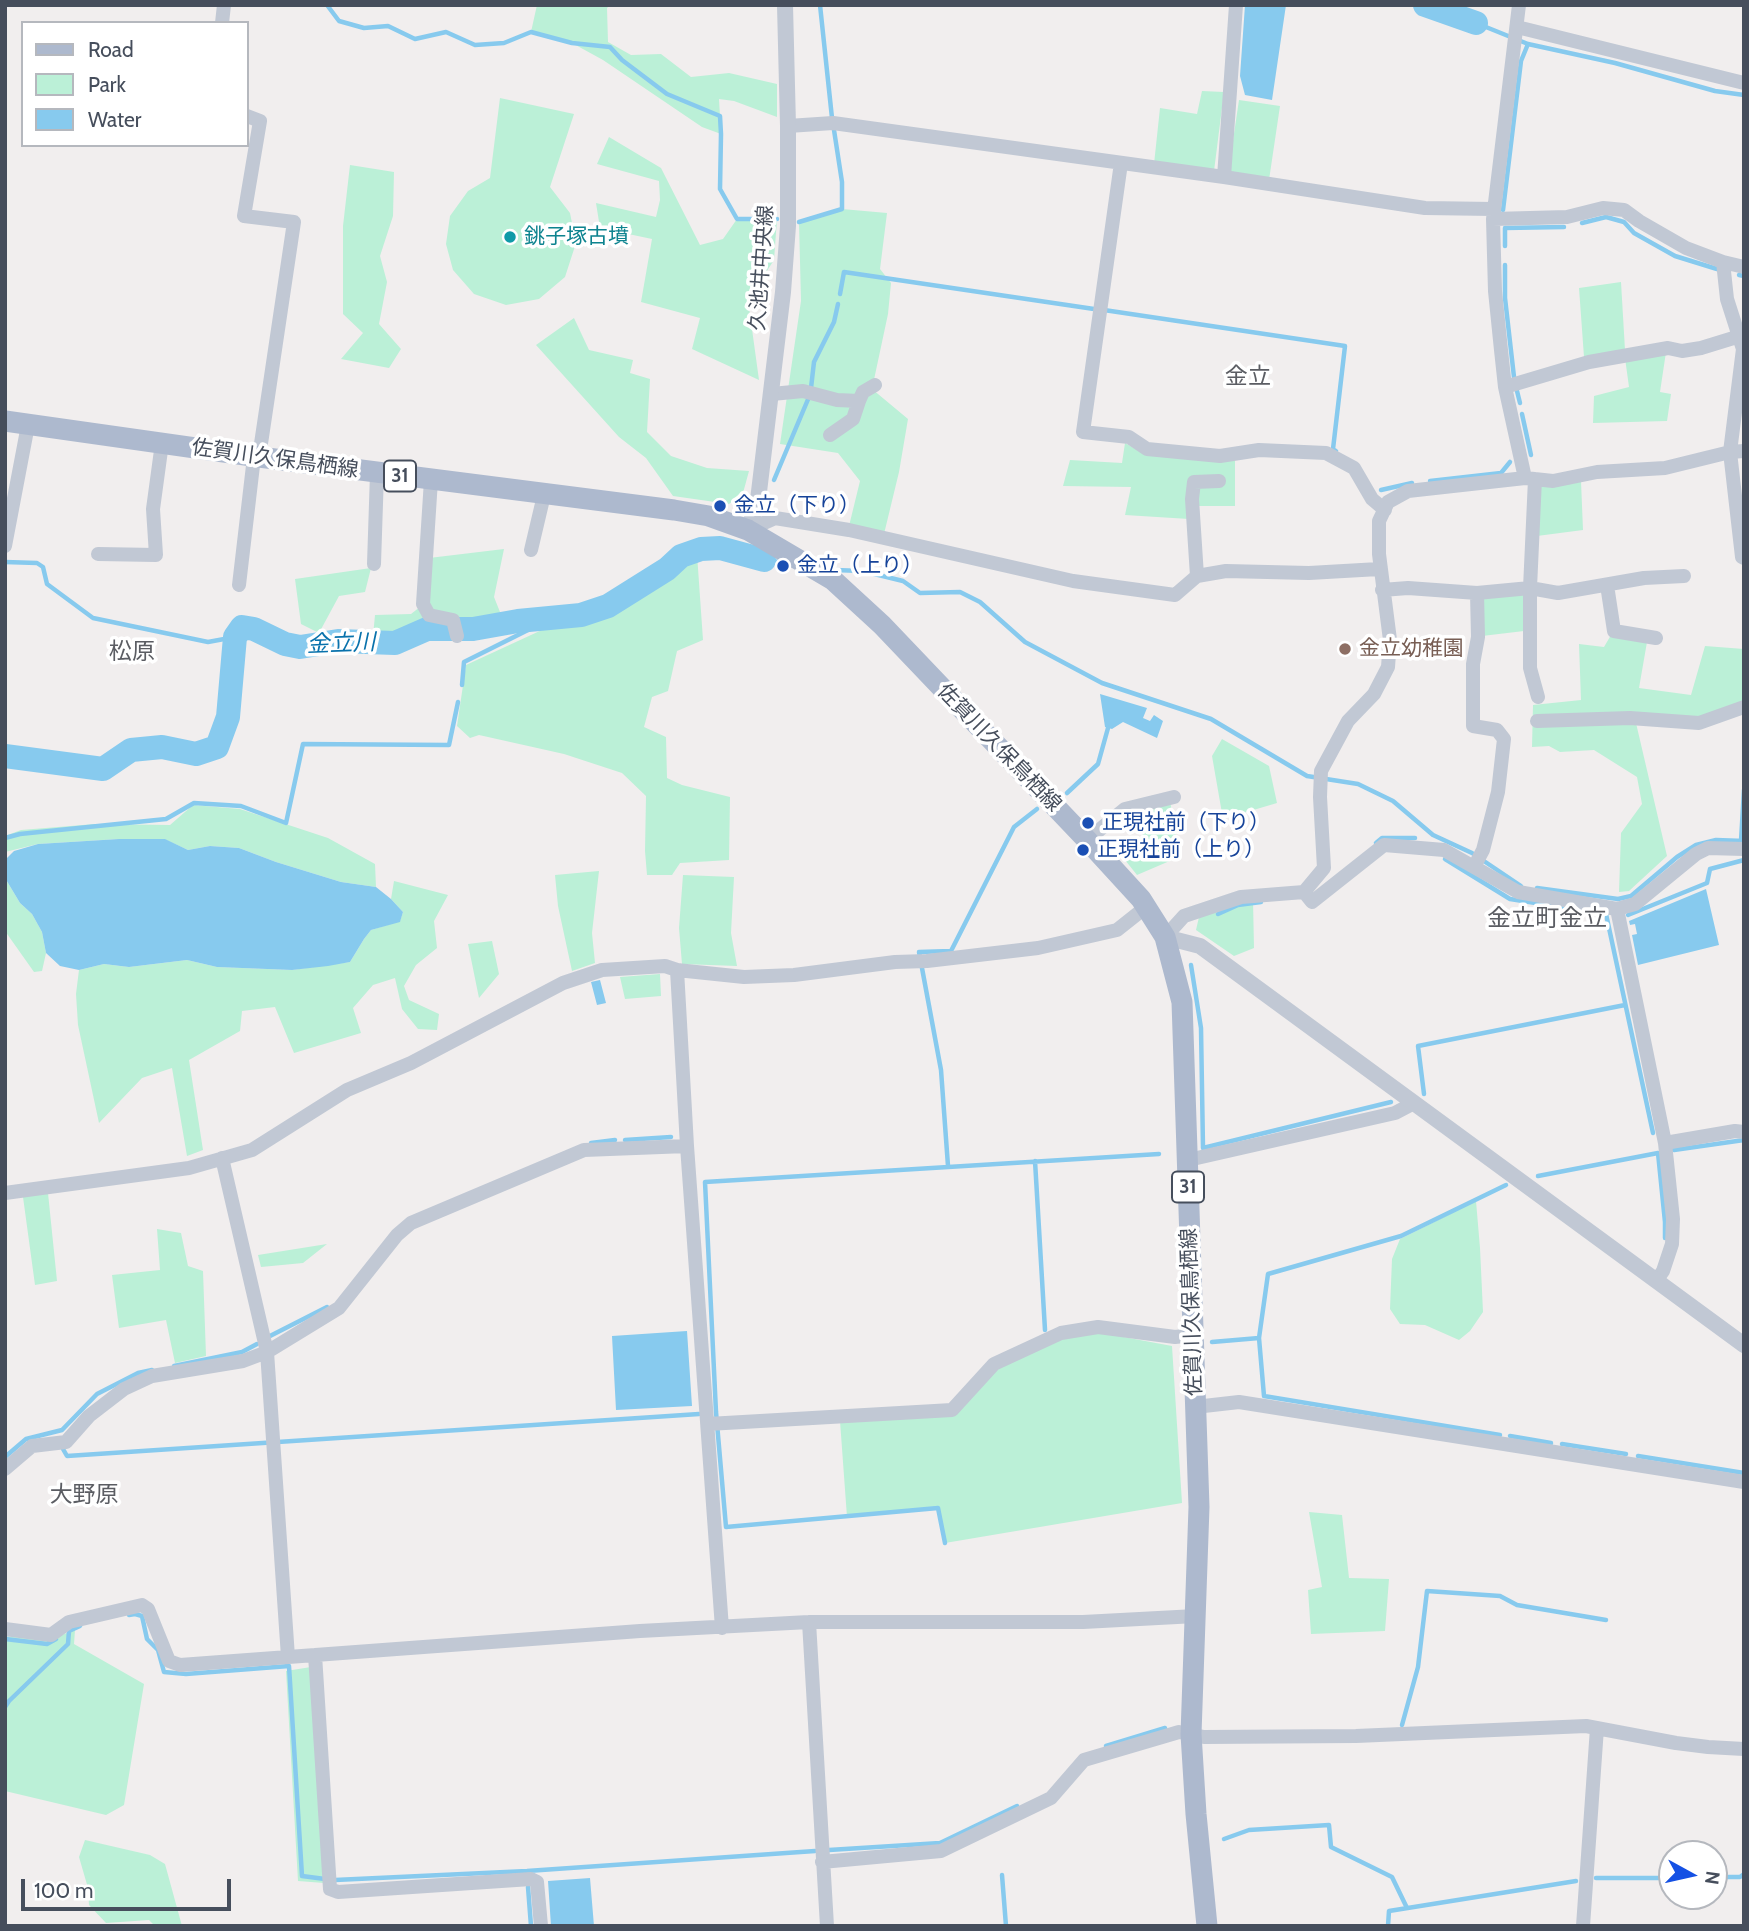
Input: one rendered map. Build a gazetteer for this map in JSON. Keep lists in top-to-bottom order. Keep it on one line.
{"streets":{"main road":["佐賀川久保鳥栖線","31"],"street":["久池井中央線"]},"crossings":[["久池井中央線","佐賀川久保鳥栖線"]],"districts":["金立","松原","金立町金立","大野原"],"water":["金立川"],"places":["銚子塚古墳","金立（下り）","金立（上り）","金立幼稚園","正現社前（下り）","正現社前（上り）"],"legend":["Road","Park","Water"],"scale_bar":"100 m","north":"right"}
